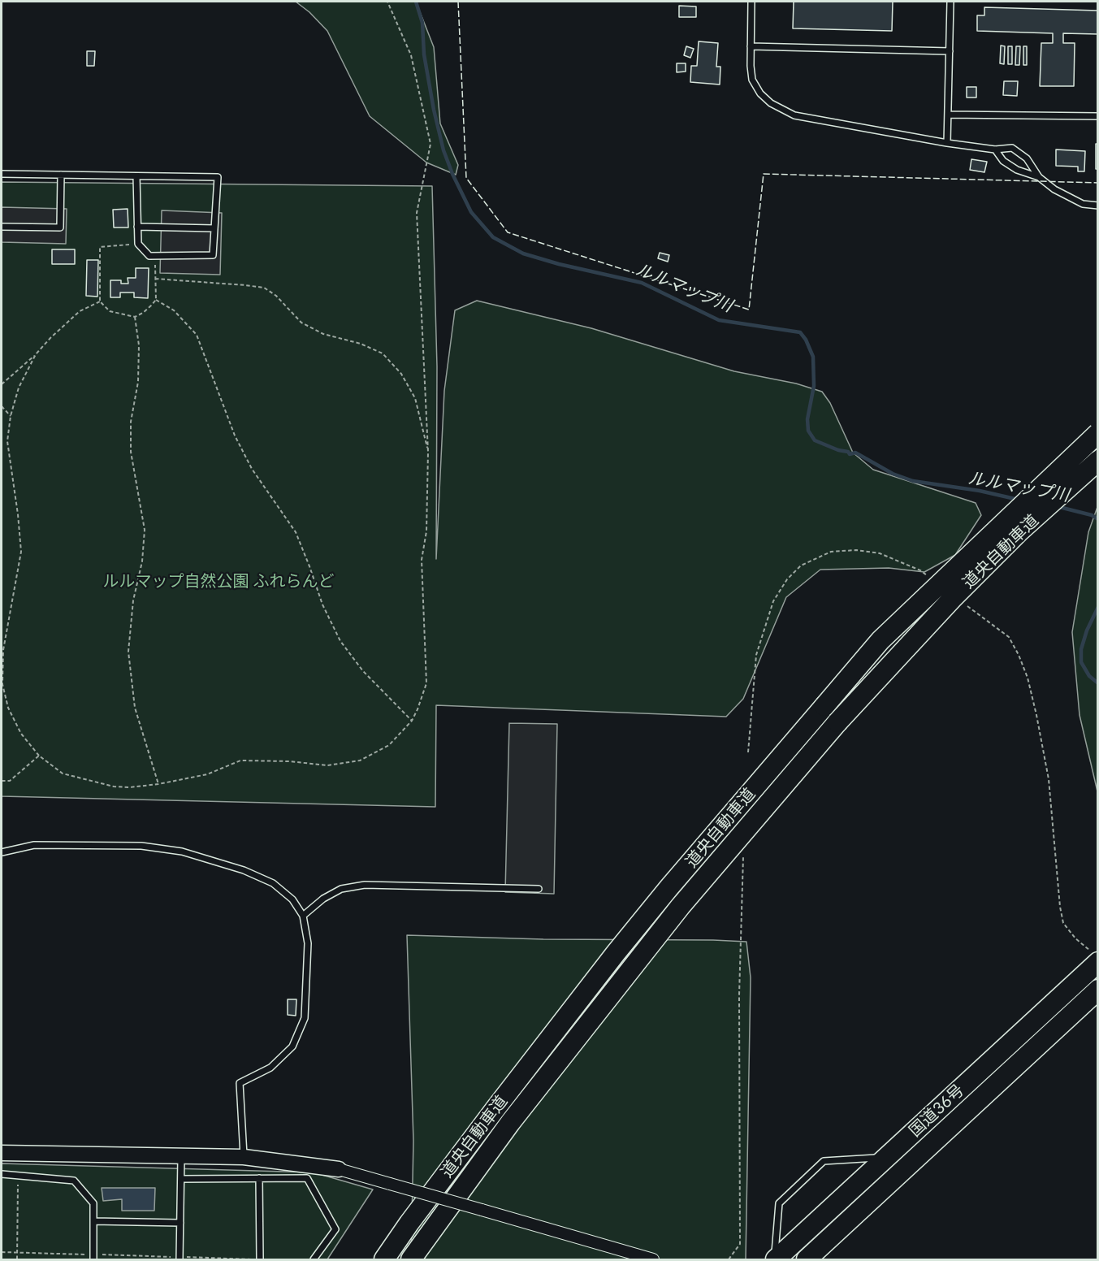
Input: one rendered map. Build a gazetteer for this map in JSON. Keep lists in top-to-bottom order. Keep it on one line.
{"streets":{"highway":["道央自動車道","国道36号"]},"water":["ルルマップ川"],"parks":["ルルマップ自然公園 ふれらんど"]}
